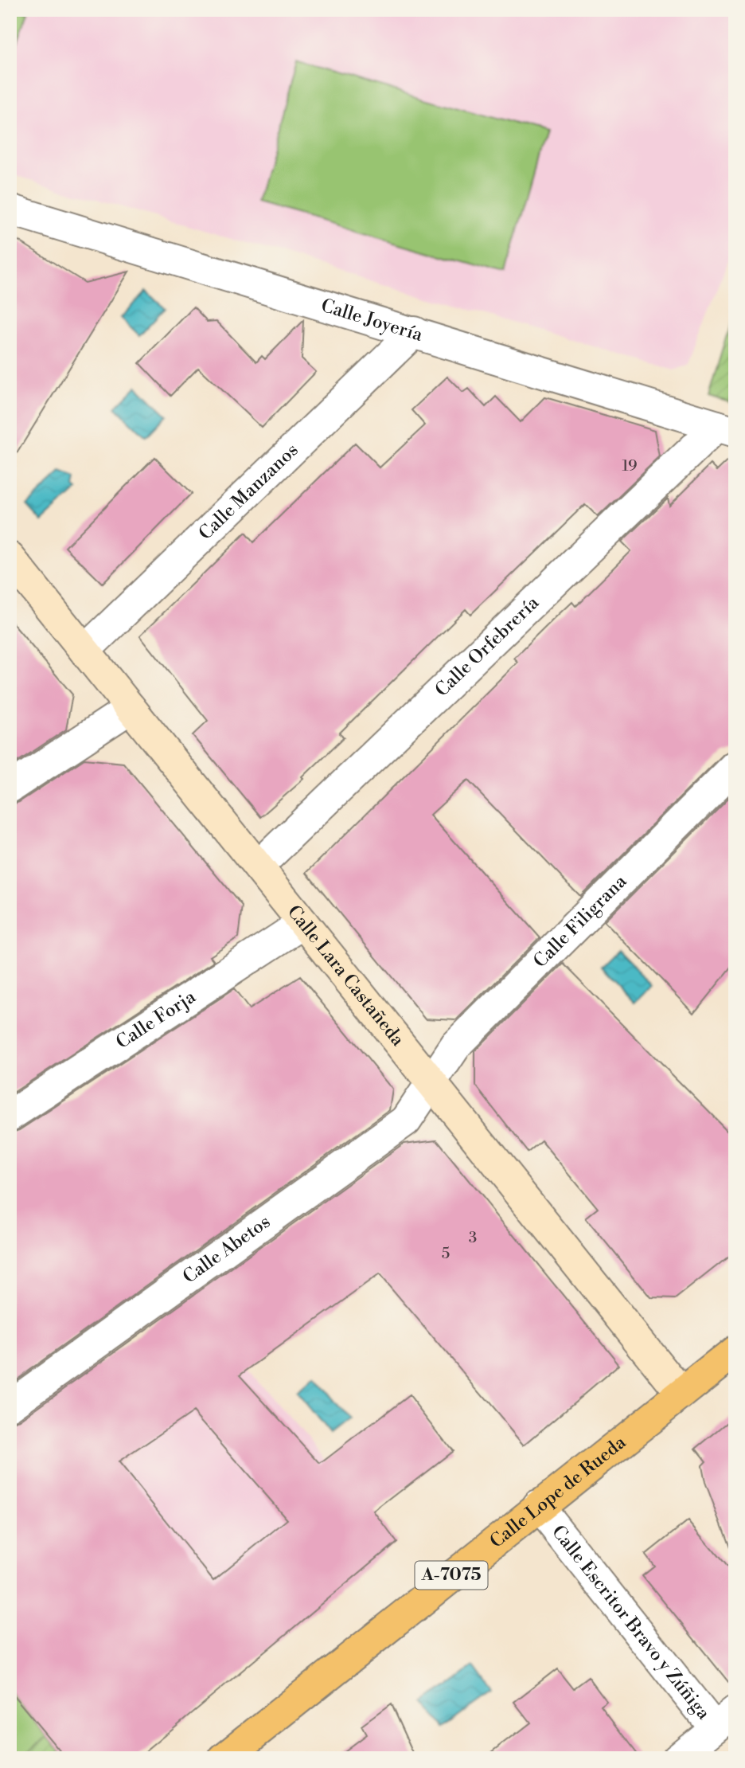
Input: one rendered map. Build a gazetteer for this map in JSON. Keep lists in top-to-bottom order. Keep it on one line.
{"streets":{"main road":["Calle Lope de Rueda","A-7075"],"street":["Calle Joyería","Calle Manzanos","Calle Orfebrería","Calle Filigrana","Calle Lara Castañeda","Calle Forja","Calle Abetos","Calle Escritor Bravo y Zúñiga"]},"crossings":[["Calle Joyería","Calle Manzanos"],["Calle Joyería","Calle Orfebrería"],["Calle Manzanos","Calle Lara Castañeda"],["Calle Orfebrería","Calle Lara Castañeda"],["Calle Filigrana","Calle Lara Castañeda"],["Calle Filigrana","Calle Abetos"],["Calle Lara Castañeda","Calle Forja"],["Calle Lara Castañeda","Calle Abetos"],["Calle Lara Castañeda","Calle Lope de Rueda"],["Calle Lope de Rueda","Calle Escritor Bravo y Zúñiga"]],"house_numbers":["19","3","5"]}
